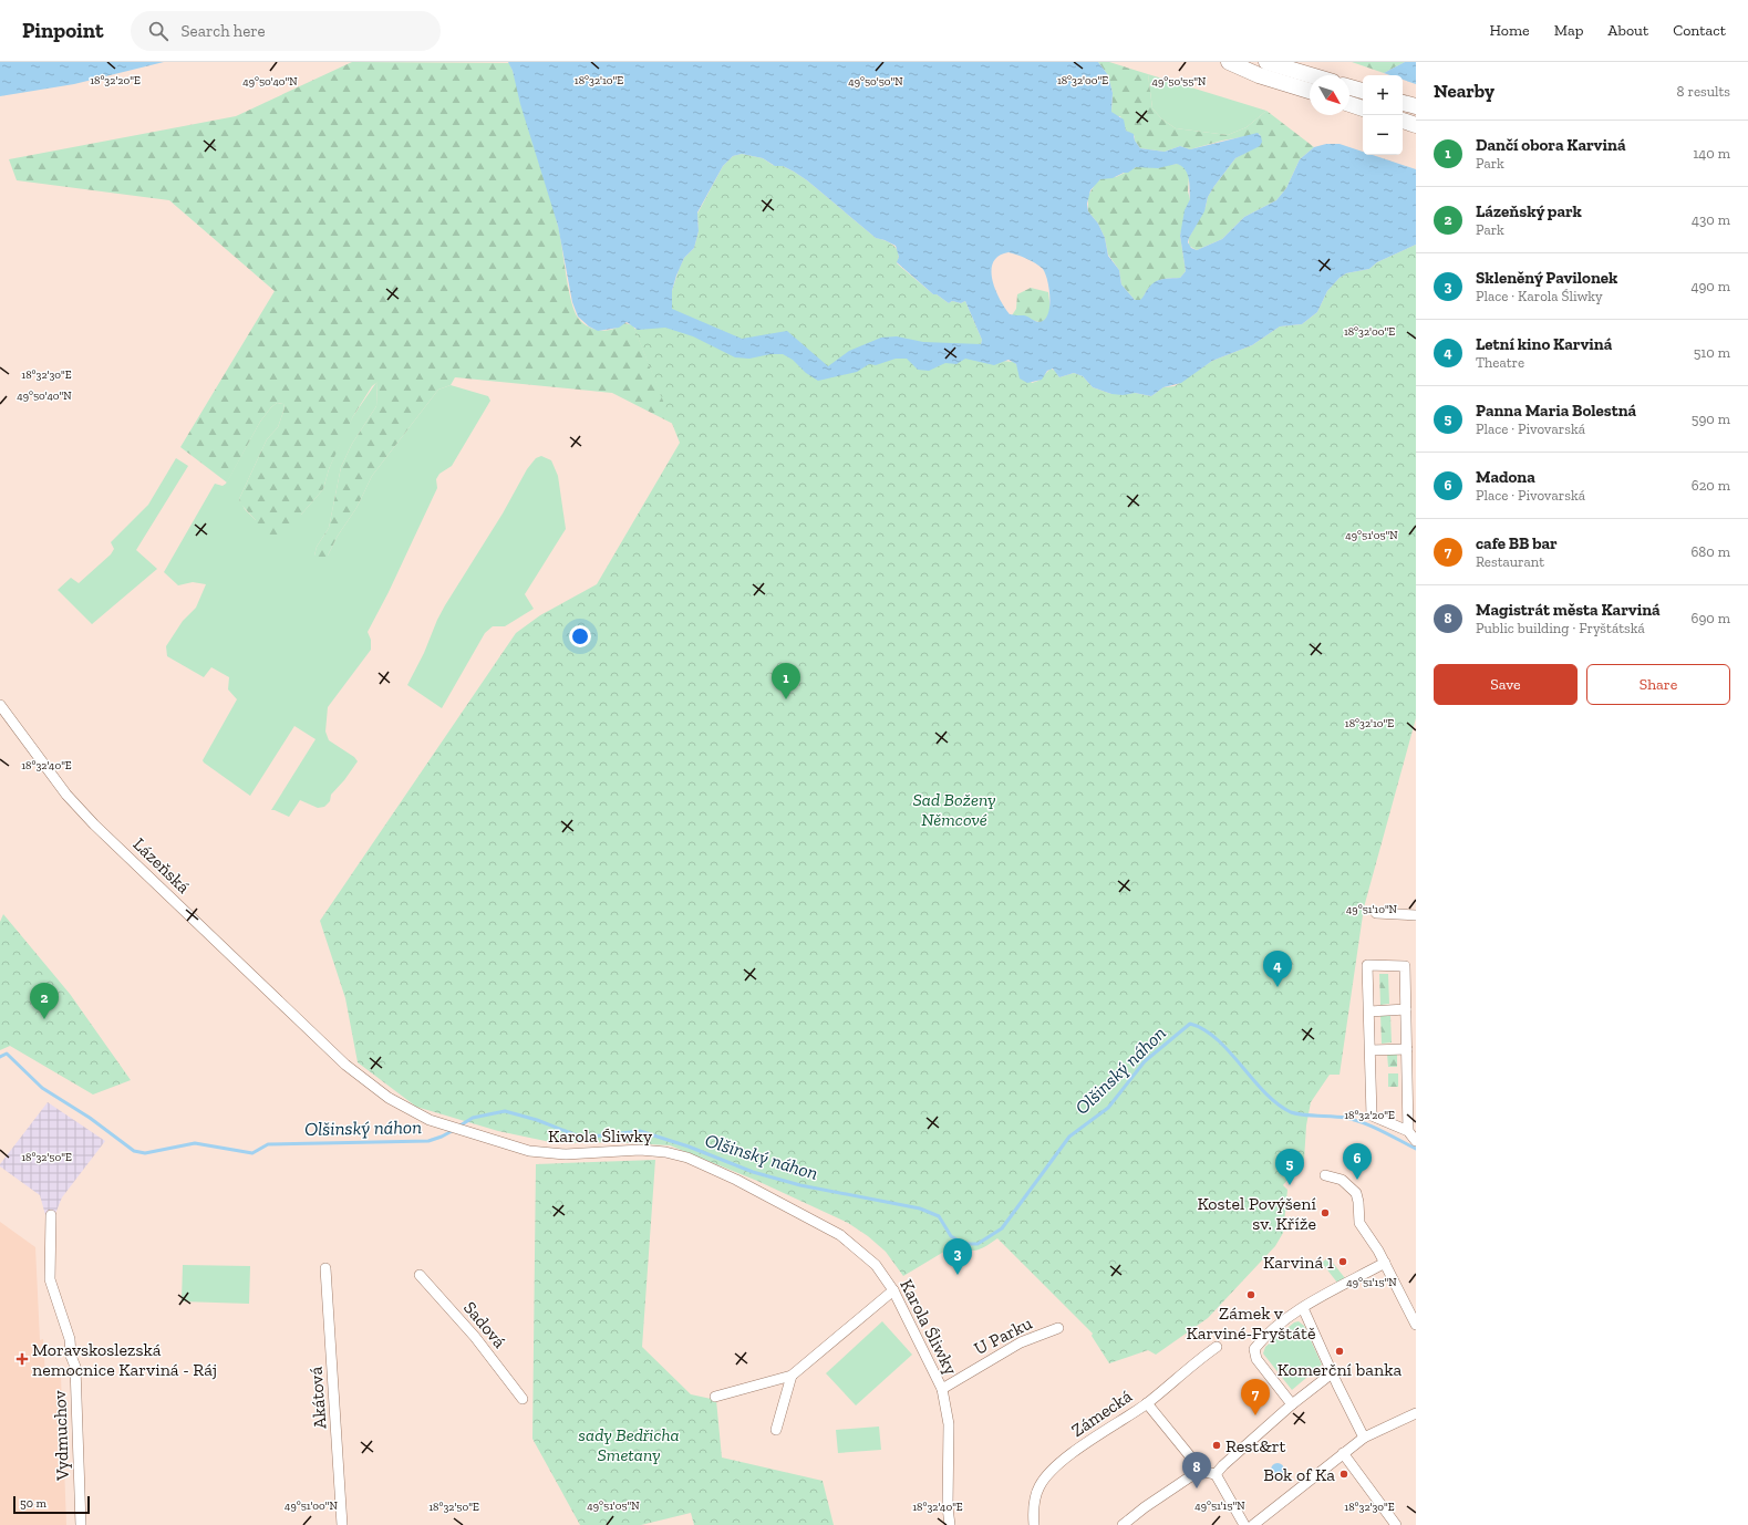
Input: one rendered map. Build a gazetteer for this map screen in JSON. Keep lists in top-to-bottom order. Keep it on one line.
{"streets":{"street":["Lázeňská","Karola Śliwky","Sadová","U Parku","Akátová","Zámecká","Vydmuchov"]},"crossings":[["Lázeňská","Karola Śliwky"],["Karola Śliwky","U Parku"]],"water":["Olšinský náhon"],"parks":["Sad Boženy Němcové","sady Bedřicha Smetany"],"places":{"other":["Kostel Povýšení sv. Kříže","Karviná 1","Zámek v Karviné-Fryštátě","Komerční banka","Rest&rt","Bok of Ka"],"health":["Moravskoslezská nemocnice Karviná - Ráj"]},"scale_bar":"50 m","north":"bottom right","page":{"header":"Pinpoint","search":"Search here","nav":["Home","Map","About","Contact"],"heading":["Nearby","8 results"],"map_buttons":["+","−"],"list":[{"mark":"1","name":"Dančí obora Karviná","note":"Park","value":"140 m"},{"mark":"2","name":"Lázeňský park","note":"Park","value":"430 m"},{"mark":"3","name":"Skleněný Pavilonek","note":"Place · Karola Śliwky","value":"490 m"},{"mark":"4","name":"Letní kino Karviná","note":"Theatre","value":"510 m"},{"mark":"5","name":"Panna Maria Bolestná","note":"Place · Pivovarská","value":"590 m"},{"mark":"6","name":"Madona","note":"Place · Pivovarská","value":"620 m"},{"mark":"7","name":"cafe BB bar","note":"Restaurant","value":"680 m"},{"mark":"8","name":"Magistrát města Karviná","note":"Public building · Fryštátská","value":"690 m"}],"buttons":["Save","Share"],"pins":["1","4","2","6","5","3","7","8"],"scale":"50 m"},"coordinates":["18°32'20\"E","18°32'10\"E","18°32'00\"E","49°50'40\"N","49°50'50\"N","49°50'55\"N","18°32'30\"E","49°51'05\"N","18°32'40\"E","49°51'10\"N","18°32'50\"E","49°51'15\"N","49°51'00\"N"]}
